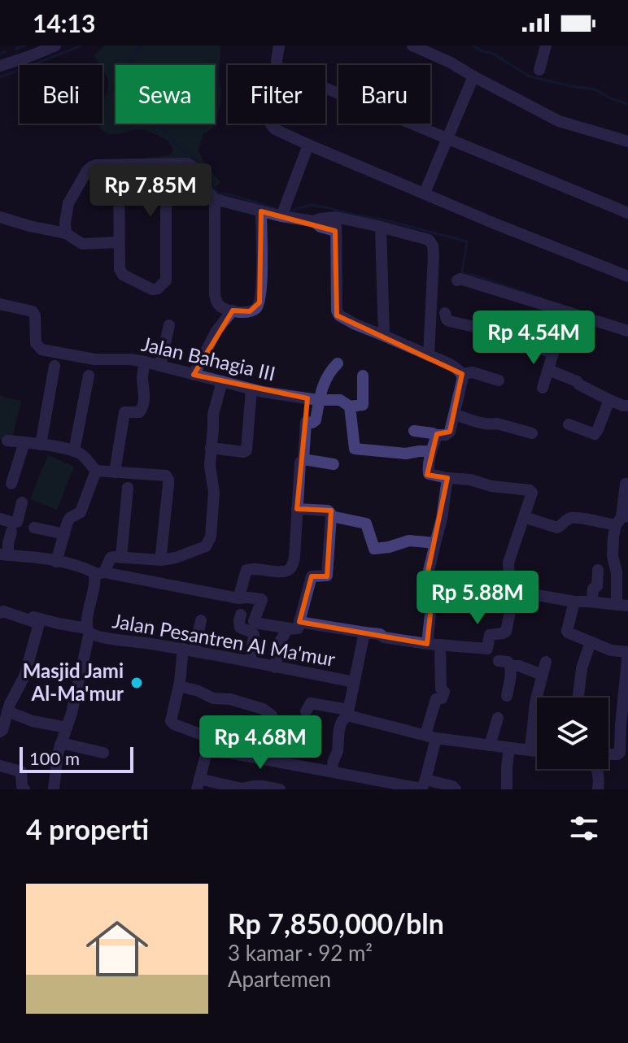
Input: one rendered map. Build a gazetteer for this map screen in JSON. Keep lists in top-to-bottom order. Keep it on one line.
{"streets":{"street":["Jalan Bahagia III","Jalan Pesantren Al Ma'mur"]},"places":["Masjid Jami Al-Ma'mur"],"scale_bar":"100 m","page":{"status":"14:13","chip":["Beli","Sewa","Filter","Baru"],"price":["Rp 7.85M","Rp 4.54M","Rp 5.88M","Rp 4.68M"],"scale":"100 m","heading":"4 properti","list":[{"name":"Rp 7,850,000/bln","note":"3 kamar · 92 m² · Apartemen"}]}}
